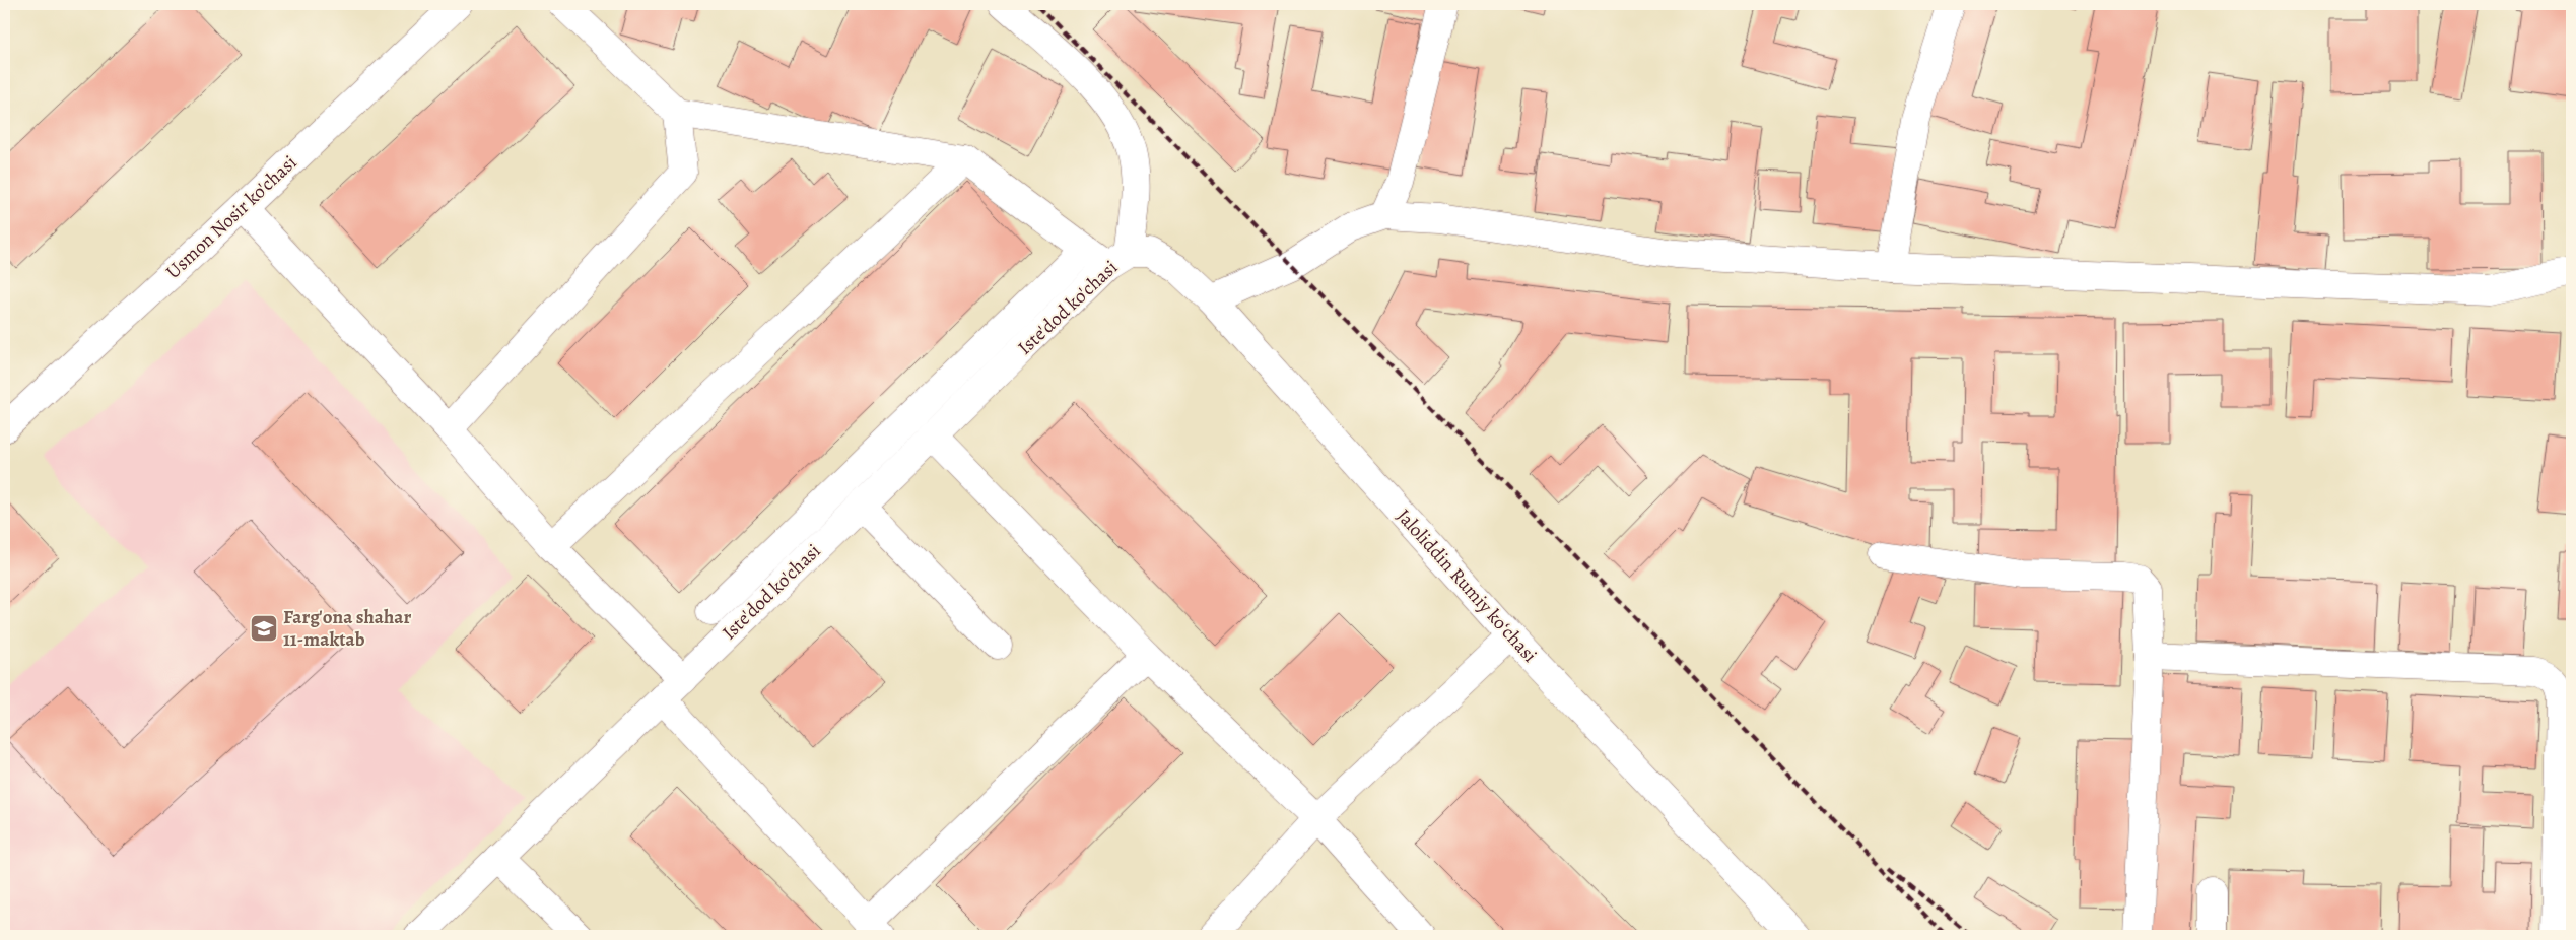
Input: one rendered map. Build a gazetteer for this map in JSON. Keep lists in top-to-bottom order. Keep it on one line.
{"streets":{"street":["Usmon Nosir ko'chasi","Iste'dod ko'chasi","Jaloliddin Rumiy koʻchasi"]},"crossings":[["Iste'dod ko'chasi","Jaloliddin Rumiy koʻchasi"]],"places":{"school or university":["Farg'ona shahar 11-maktab"]}}
